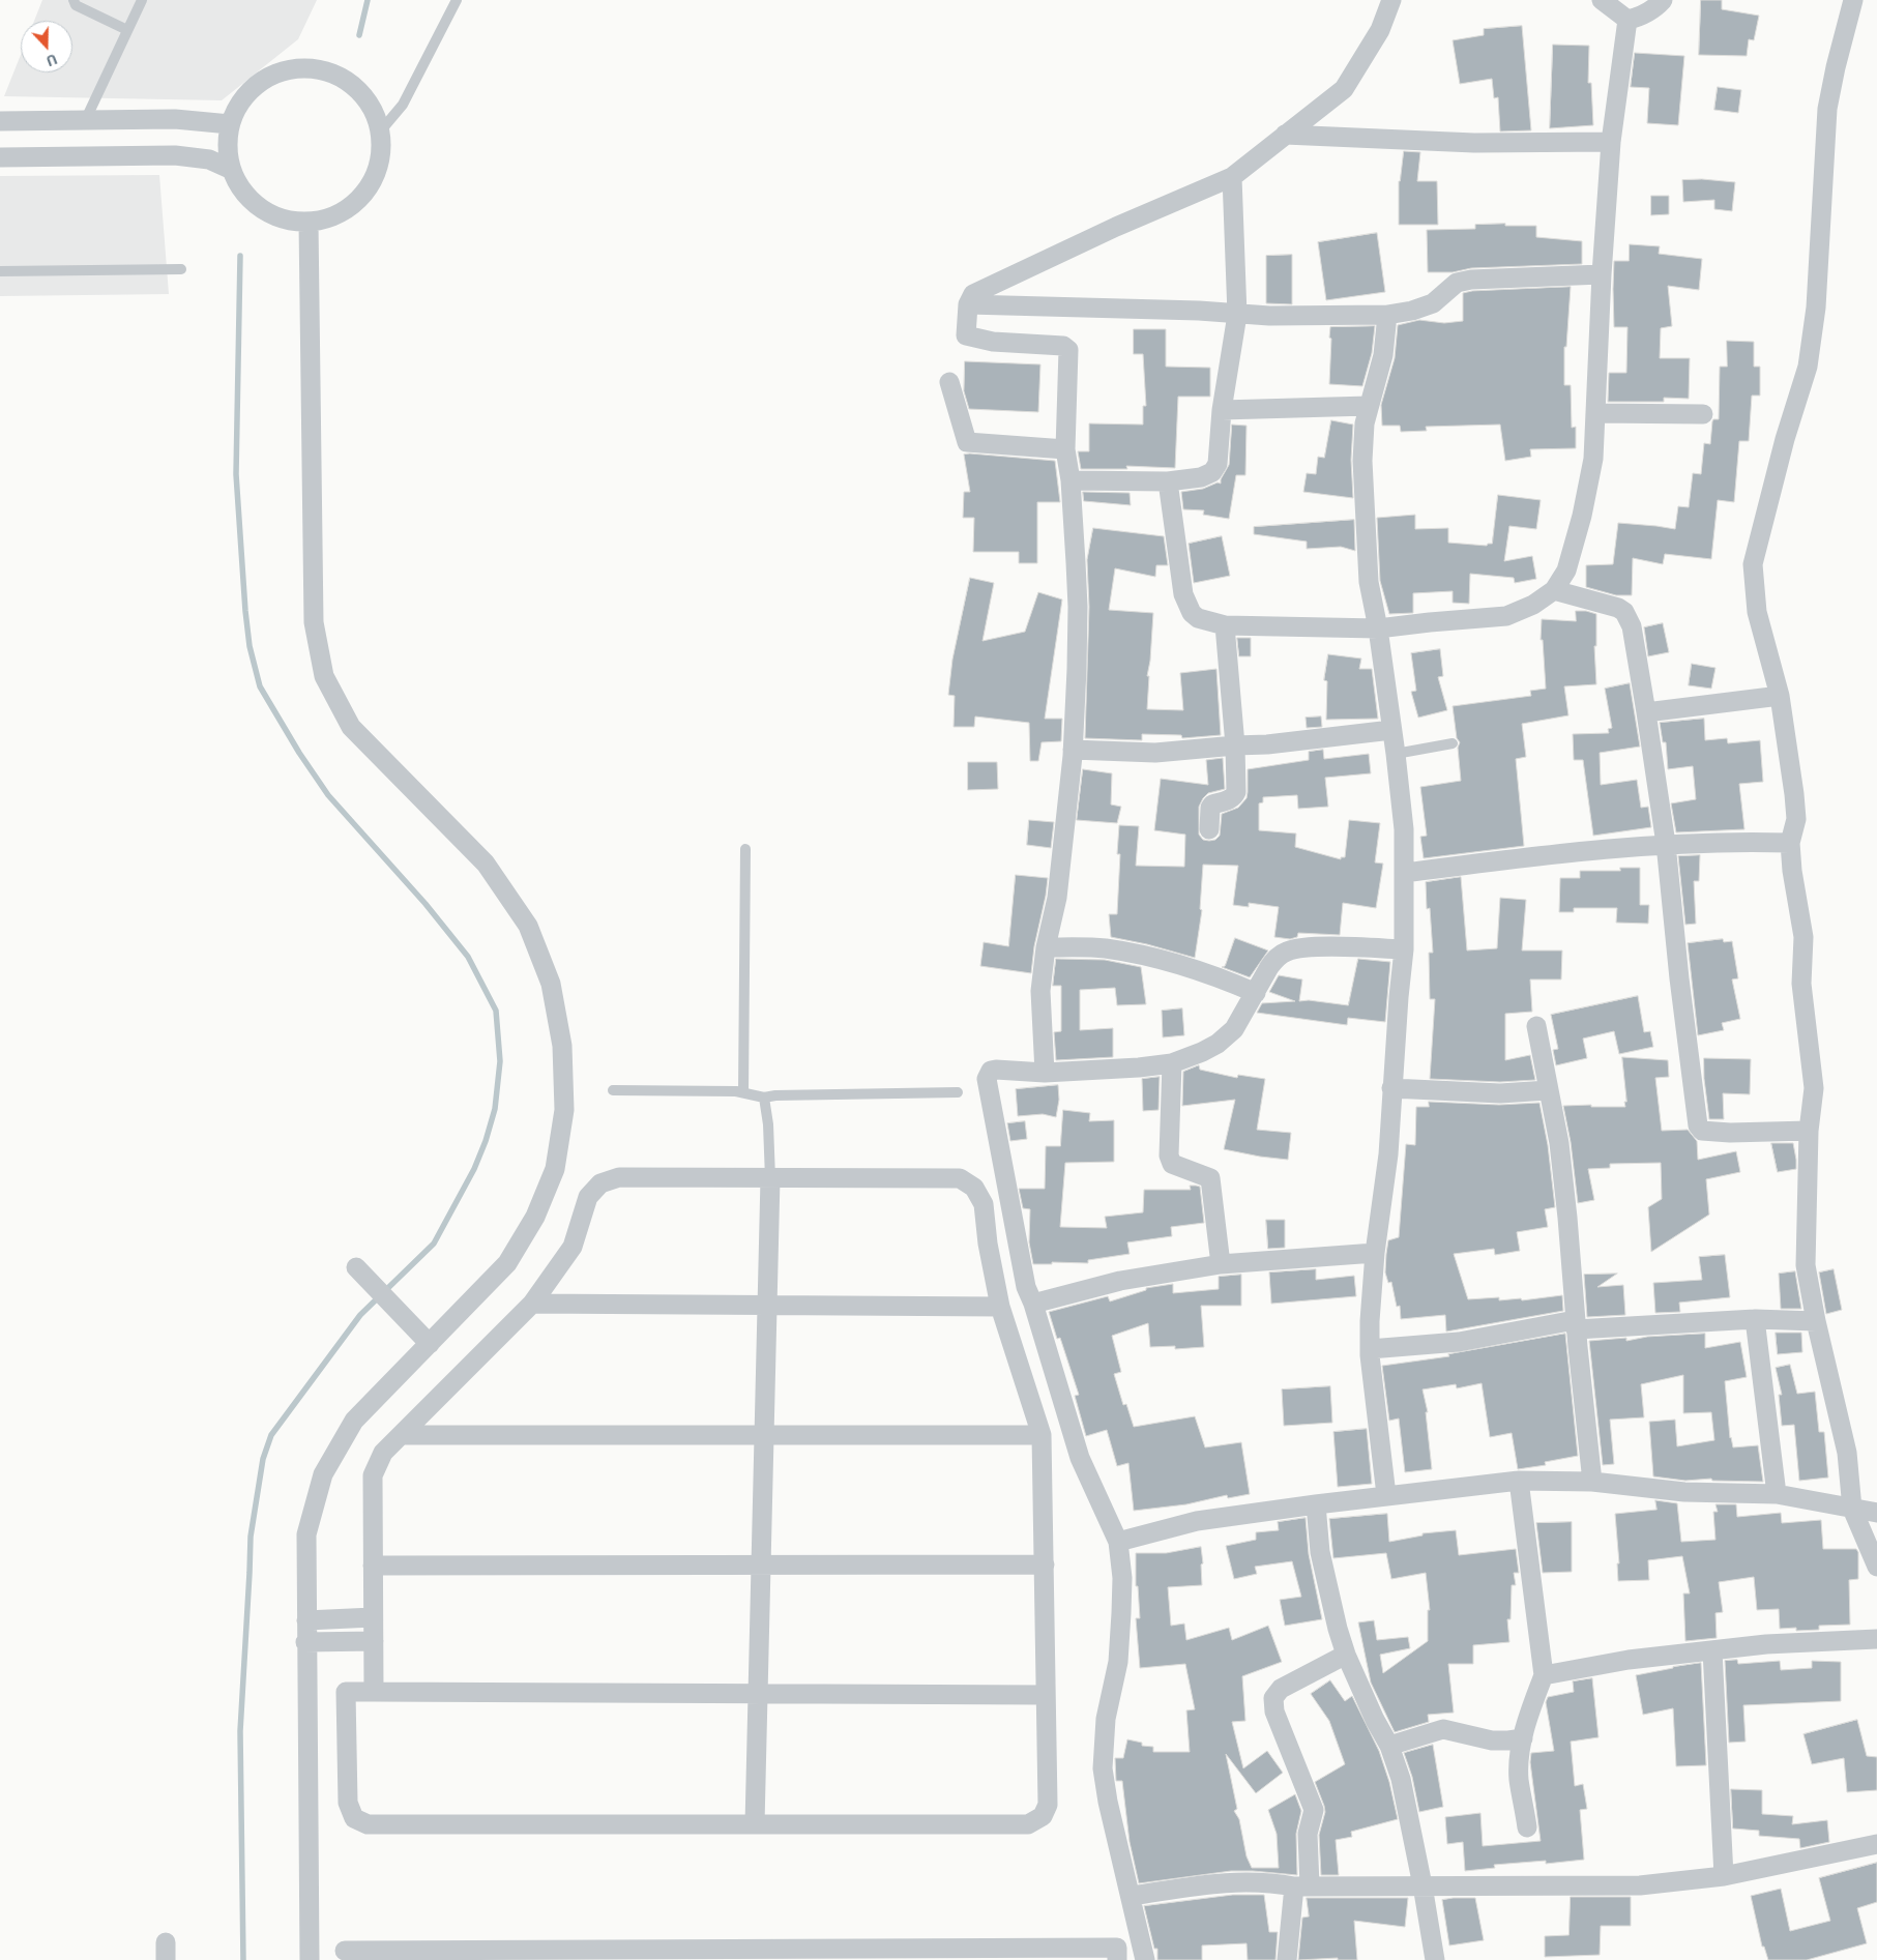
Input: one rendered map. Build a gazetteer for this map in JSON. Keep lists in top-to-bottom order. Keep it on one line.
{"north":"bottom"}
